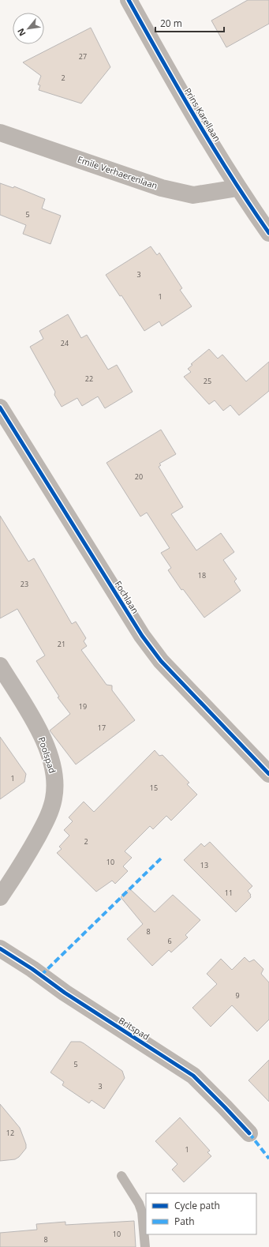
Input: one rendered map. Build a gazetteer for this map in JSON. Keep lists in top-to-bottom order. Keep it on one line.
{"streets":{"street":["Prins Karellaan","Emile Verhaerenlaan","Fochlaan","Poolspad","Britspad"]},"crossings":[["Prins Karellaan","Emile Verhaerenlaan"]],"house_numbers":["27","2","5","3","1","24","22","25","20","18","23","21","19","17","1","15","2","10","13","11","8","6","9","5","3","12","1","10","8"],"legend":["Cycle path","Path"],"scale_bar":"20 m","north":"bottom left"}
